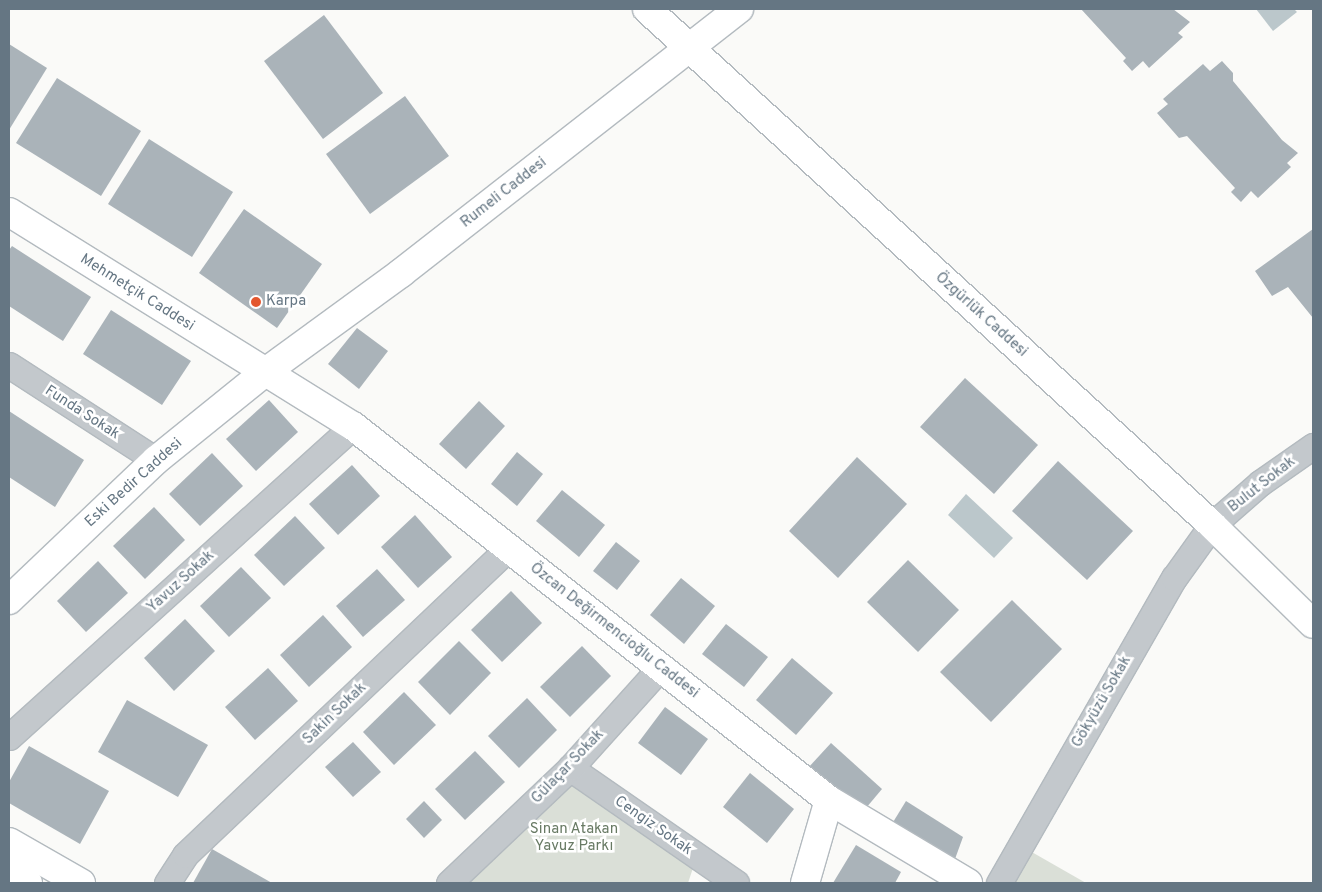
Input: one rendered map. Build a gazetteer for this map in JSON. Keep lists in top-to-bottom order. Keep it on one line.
{"streets":{"main road":["Rumeli Caddesi","Mehmetçik Caddesi","Özgürlük Caddesi","Eski Bedir Caddesi","Özcan Değirmencioğlu Caddesi"],"street":["Funda Sokak","Bulut Sokak","Yavuz Sokak","Gökyüzü Sokak","Sakin Sokak","Gülaçar Sokak","Cengiz Sokak"]},"crossings":[["Rumeli Caddesi","Mehmetçik Caddesi"],["Rumeli Caddesi","Özgürlük Caddesi"],["Rumeli Caddesi","Eski Bedir Caddesi"],["Rumeli Caddesi","Özcan Değirmencioğlu Caddesi"],["Mehmetçik Caddesi","Eski Bedir Caddesi"],["Mehmetçik Caddesi","Özcan Değirmencioğlu Caddesi"],["Özgürlük Caddesi","Bulut Sokak"],["Özgürlük Caddesi","Gökyüzü Sokak"],["Funda Sokak","Eski Bedir Caddesi"],["Eski Bedir Caddesi","Özcan Değirmencioğlu Caddesi"],["Bulut Sokak","Gökyüzü Sokak"],["Yavuz Sokak","Özcan Değirmencioğlu Caddesi"],["Özcan Değirmencioğlu Caddesi","Sakin Sokak"],["Özcan Değirmencioğlu Caddesi","Gülaçar Sokak"],["Gülaçar Sokak","Cengiz Sokak"]],"parks":["Sinan Atakan Yavuz Parkı"],"places":["Karpa"]}
